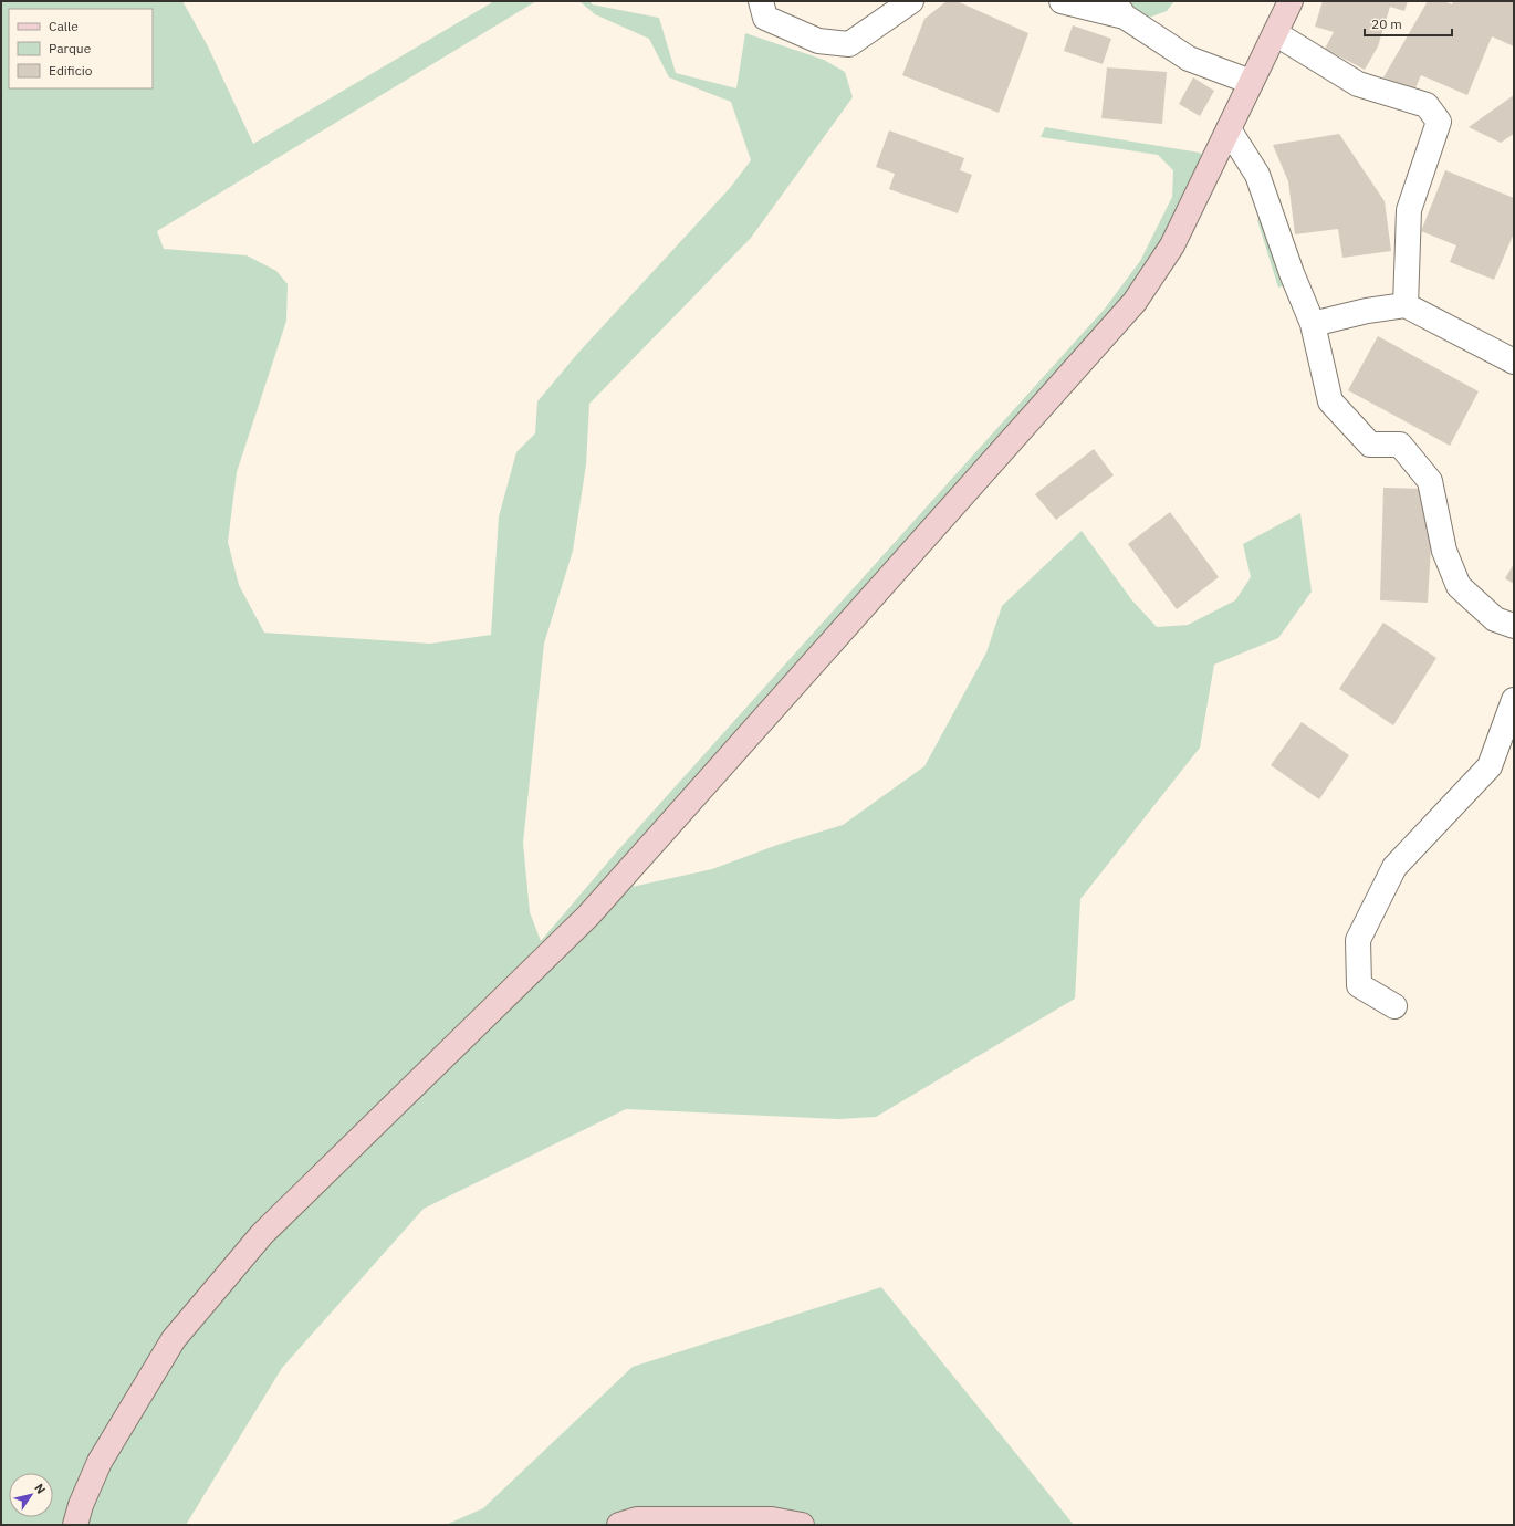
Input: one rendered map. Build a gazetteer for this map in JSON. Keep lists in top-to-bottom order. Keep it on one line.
{"legend":["Calle","Parque","Edificio"],"scale_bar":"20 m","north":"top right"}
